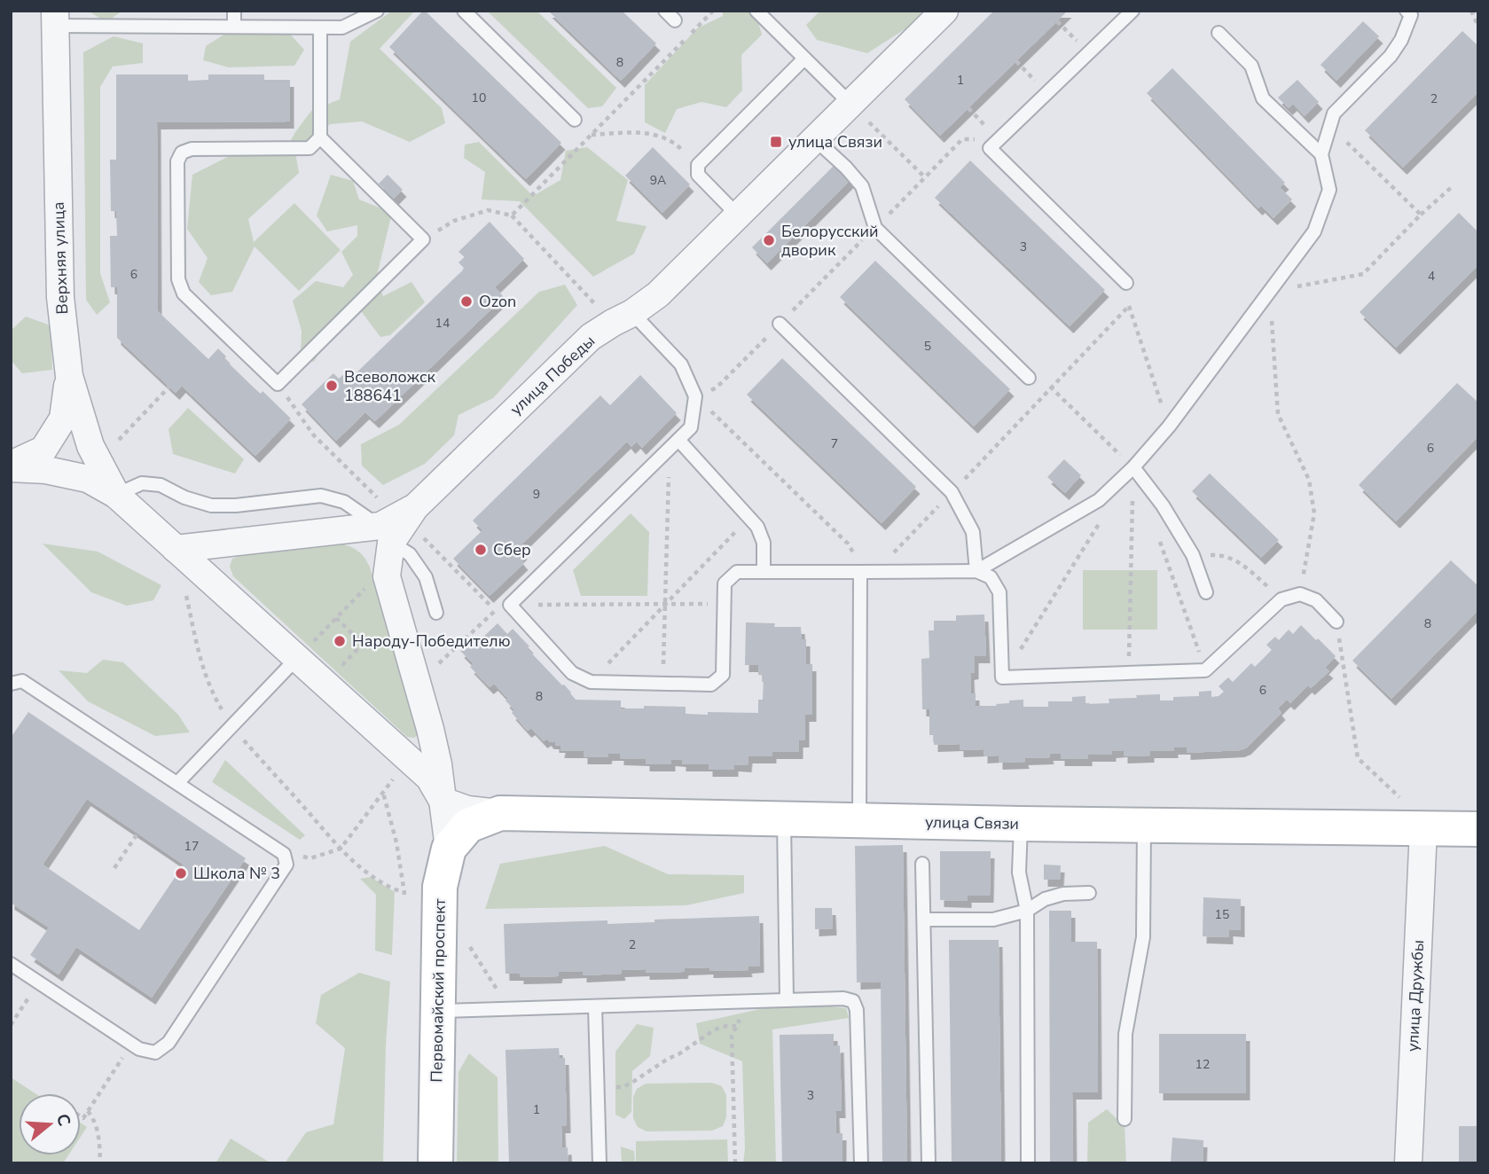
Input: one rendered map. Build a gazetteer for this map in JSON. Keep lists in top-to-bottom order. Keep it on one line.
{"streets":{"street":["Верхняя улица","улица Победы","улица Связи","Первомайский проспект","улица Дружбы"]},"crossings":[["улица Связи","Первомайский проспект"],["улица Связи","улица Дружбы"]],"places":{"transit":["улица Связи"],"other":["Белорусский дворик","Ozon","Всеволожск 188641","Сбер","Народу-Победителю","Школа № 3"]},"house_numbers":["8","1","10","2","9А","3","6","4","14","5","7","6","9","8","6","8","17","15","2","12","3","1"],"north":"right"}
